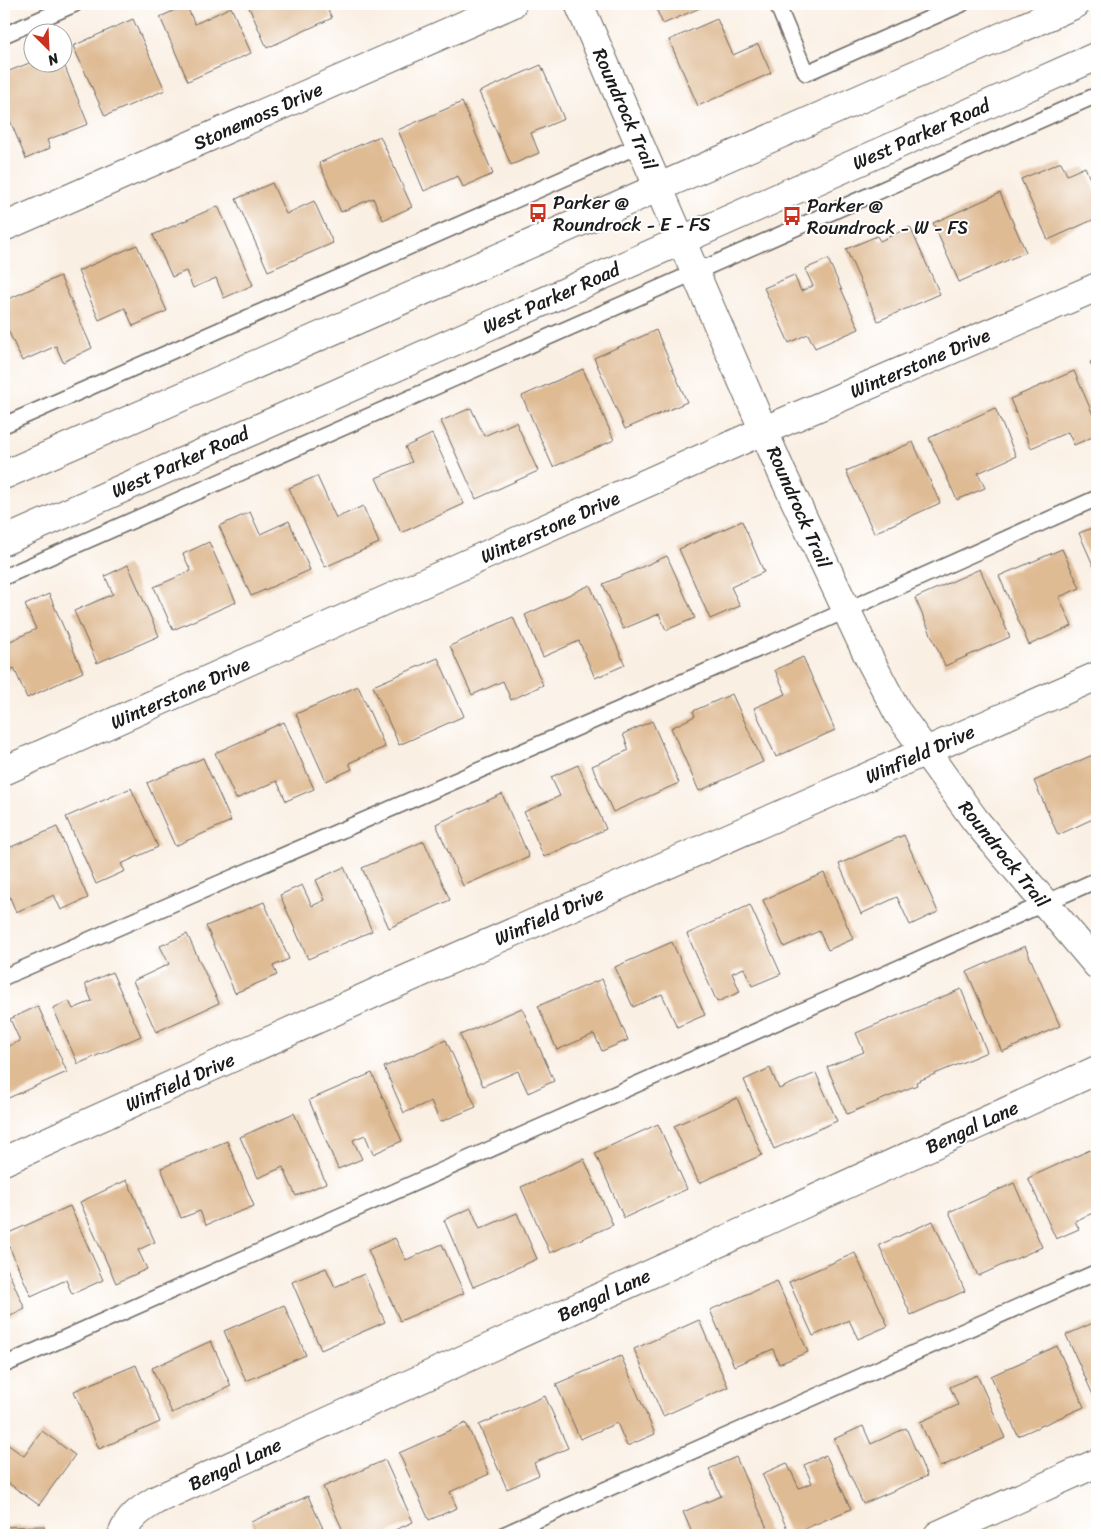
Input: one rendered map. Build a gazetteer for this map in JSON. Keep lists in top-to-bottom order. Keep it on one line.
{"streets":{"street":["Roundrock Trail","Stonemoss Drive","West Parker Road","Winterstone Drive","Winfield Drive","Bengal Lane"]},"crossings":[["Roundrock Trail","West Parker Road"],["Roundrock Trail","Winterstone Drive"],["Roundrock Trail","Winfield Drive"]],"places":{"bus stop":["Parker @ Roundrock - E - FS","Parker @ Roundrock - W - FS"]},"north":"bottom right"}
